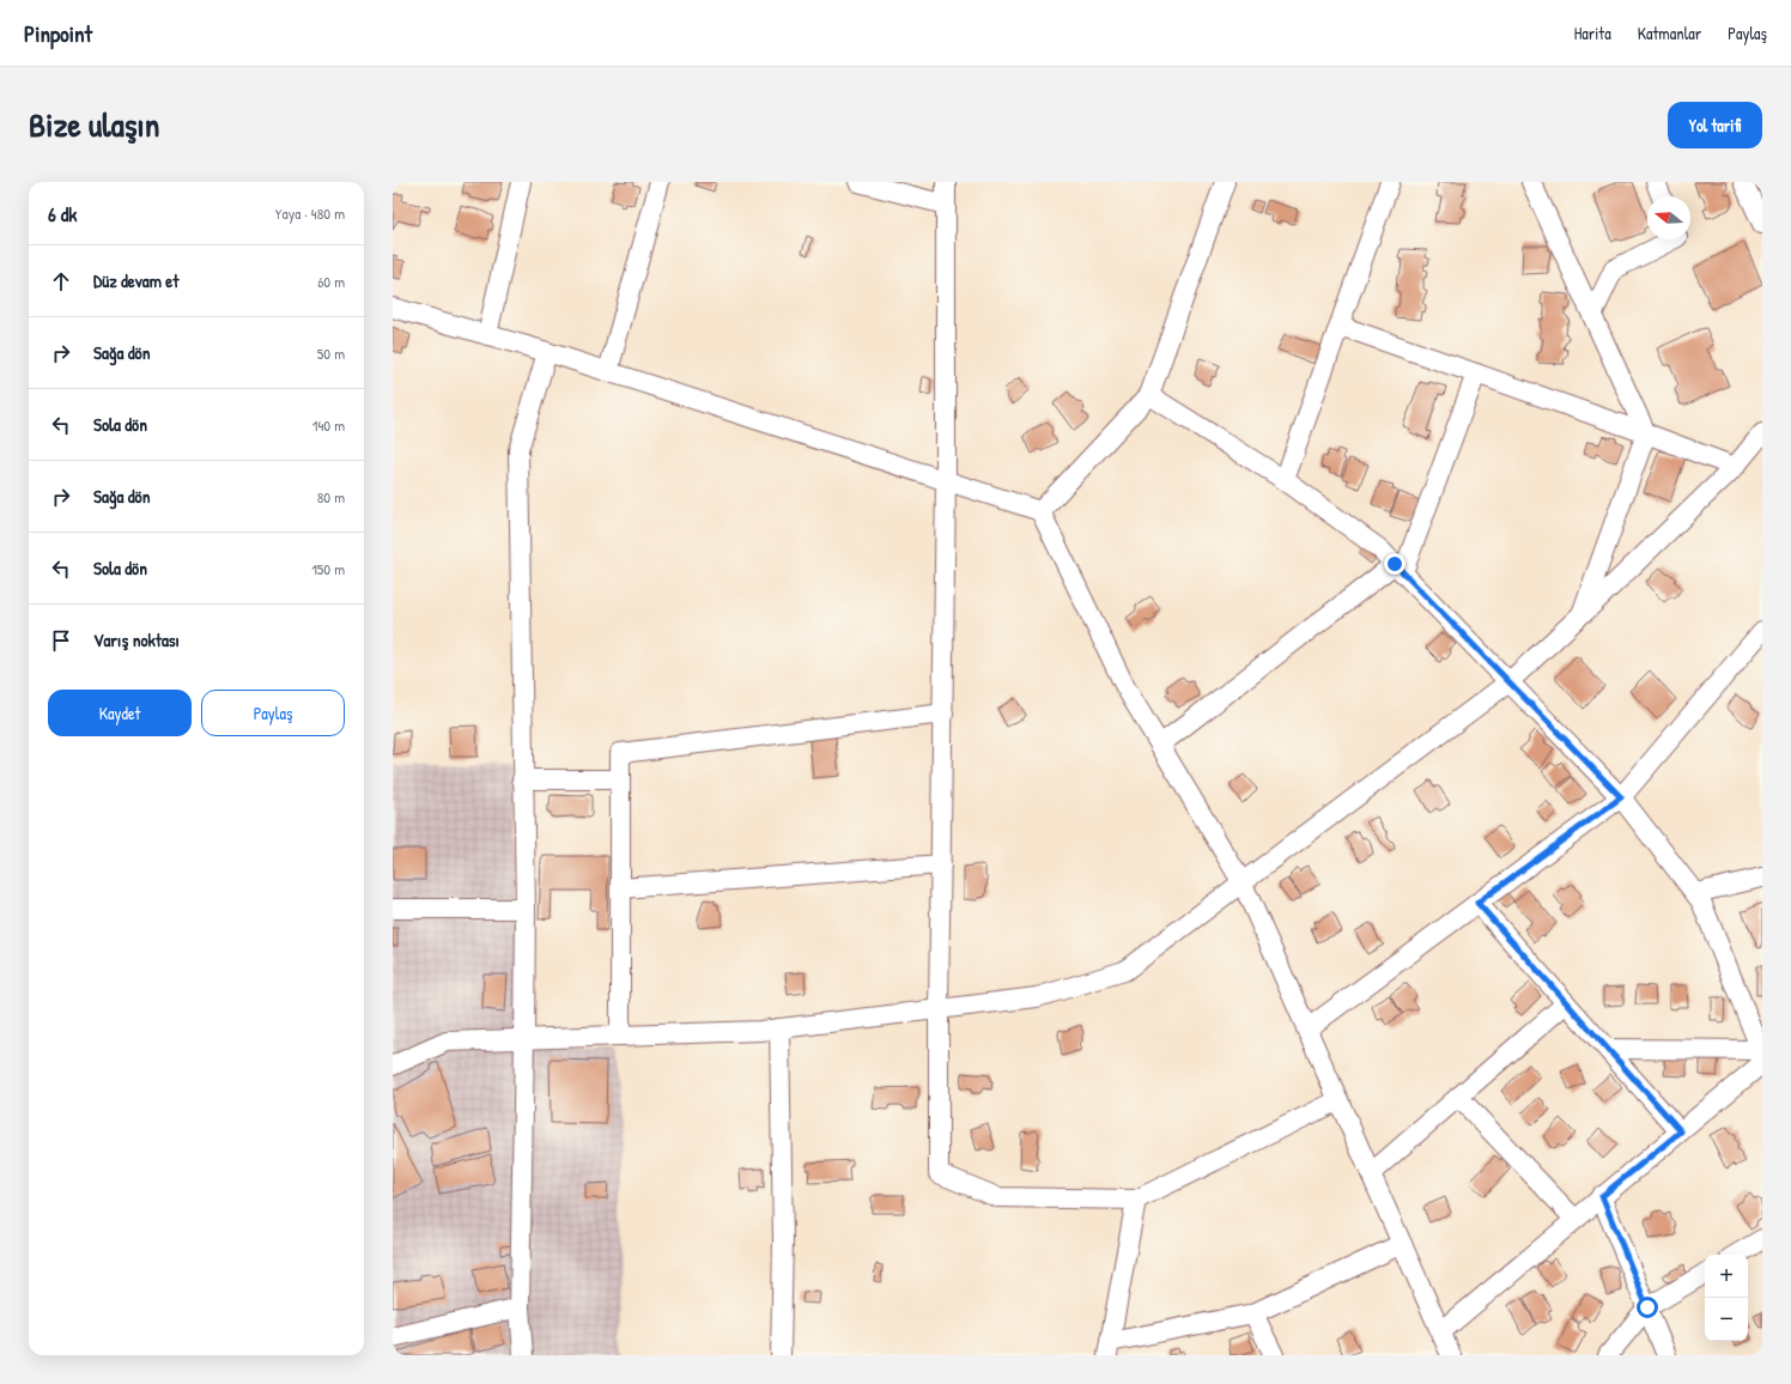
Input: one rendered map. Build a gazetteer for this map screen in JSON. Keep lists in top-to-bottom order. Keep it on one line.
{"north":"left","page":{"header":"Pinpoint","nav":["Harita","Katmanlar","Paylaş"],"title":"Bize ulaşın","buttons":["Yol tarifi",["Kaydet","Paylaş"]],"heading":["6 dk","Yaya · 480 m"],"list":[["Düz devam et","60 m"],["Sağa dön","50 m"],["Sola dön","140 m"],["Sağa dön","80 m"],["Sola dön","150 m"],"Varış noktası"],"map_buttons":["+","−"]}}
